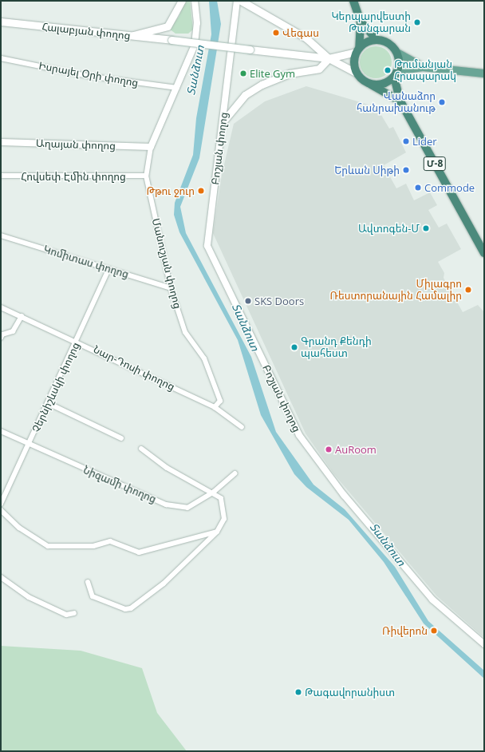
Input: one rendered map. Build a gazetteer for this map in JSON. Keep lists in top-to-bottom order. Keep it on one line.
{"streets":{"highway":["Մ-8"],"main road":["Հալաբյան փողոց"],"street":["Իսրայել Օրի փողոց","Աղայան փողոց","Բոշյան փողոց","Հովսեփ Էմին փողոց","Կոմիտաս փողոց","Մանուշյան փողոց","Նար-Դոսի փողոց","Չերնիշևսկի փողոց","Նիզամի փողոց"]},"crossings":[["Աղայան փողոց","Մանուշյան փողոց"],["Հովսեփ Էմին փողոց","Մանուշյան փողոց"],["Կոմիտաս փողոց","Մանուշյան փողոց"],["Կոմիտաս փողոց","Չերնիշևսկի փողոց"],["Մանուշյան փողոց","Նար-Դոսի փողոց"],["Նար-Դոսի փողոց","Չերնիշևսկի փողոց"],["Չերնիշևսկի փողոց","Նիզամի փողոց"]],"water":["Տանձուտ"],"places":["Կերպարվեստի Թանգարան","Վեգաս","Թումանյան Հրապարակ","Elite Gym","Վանաձոր հանրախանութ","Lider","Երևան Սիթի","Commode","Թթու ջուր","Ավտոգեն-Մ","Միլագրո Ռեստորանային Համալիր","SKS Doors","Գրանդ Քենդի պահեստ","AuRoom","Ռիվերոն","Թագավորանիստ"]}
